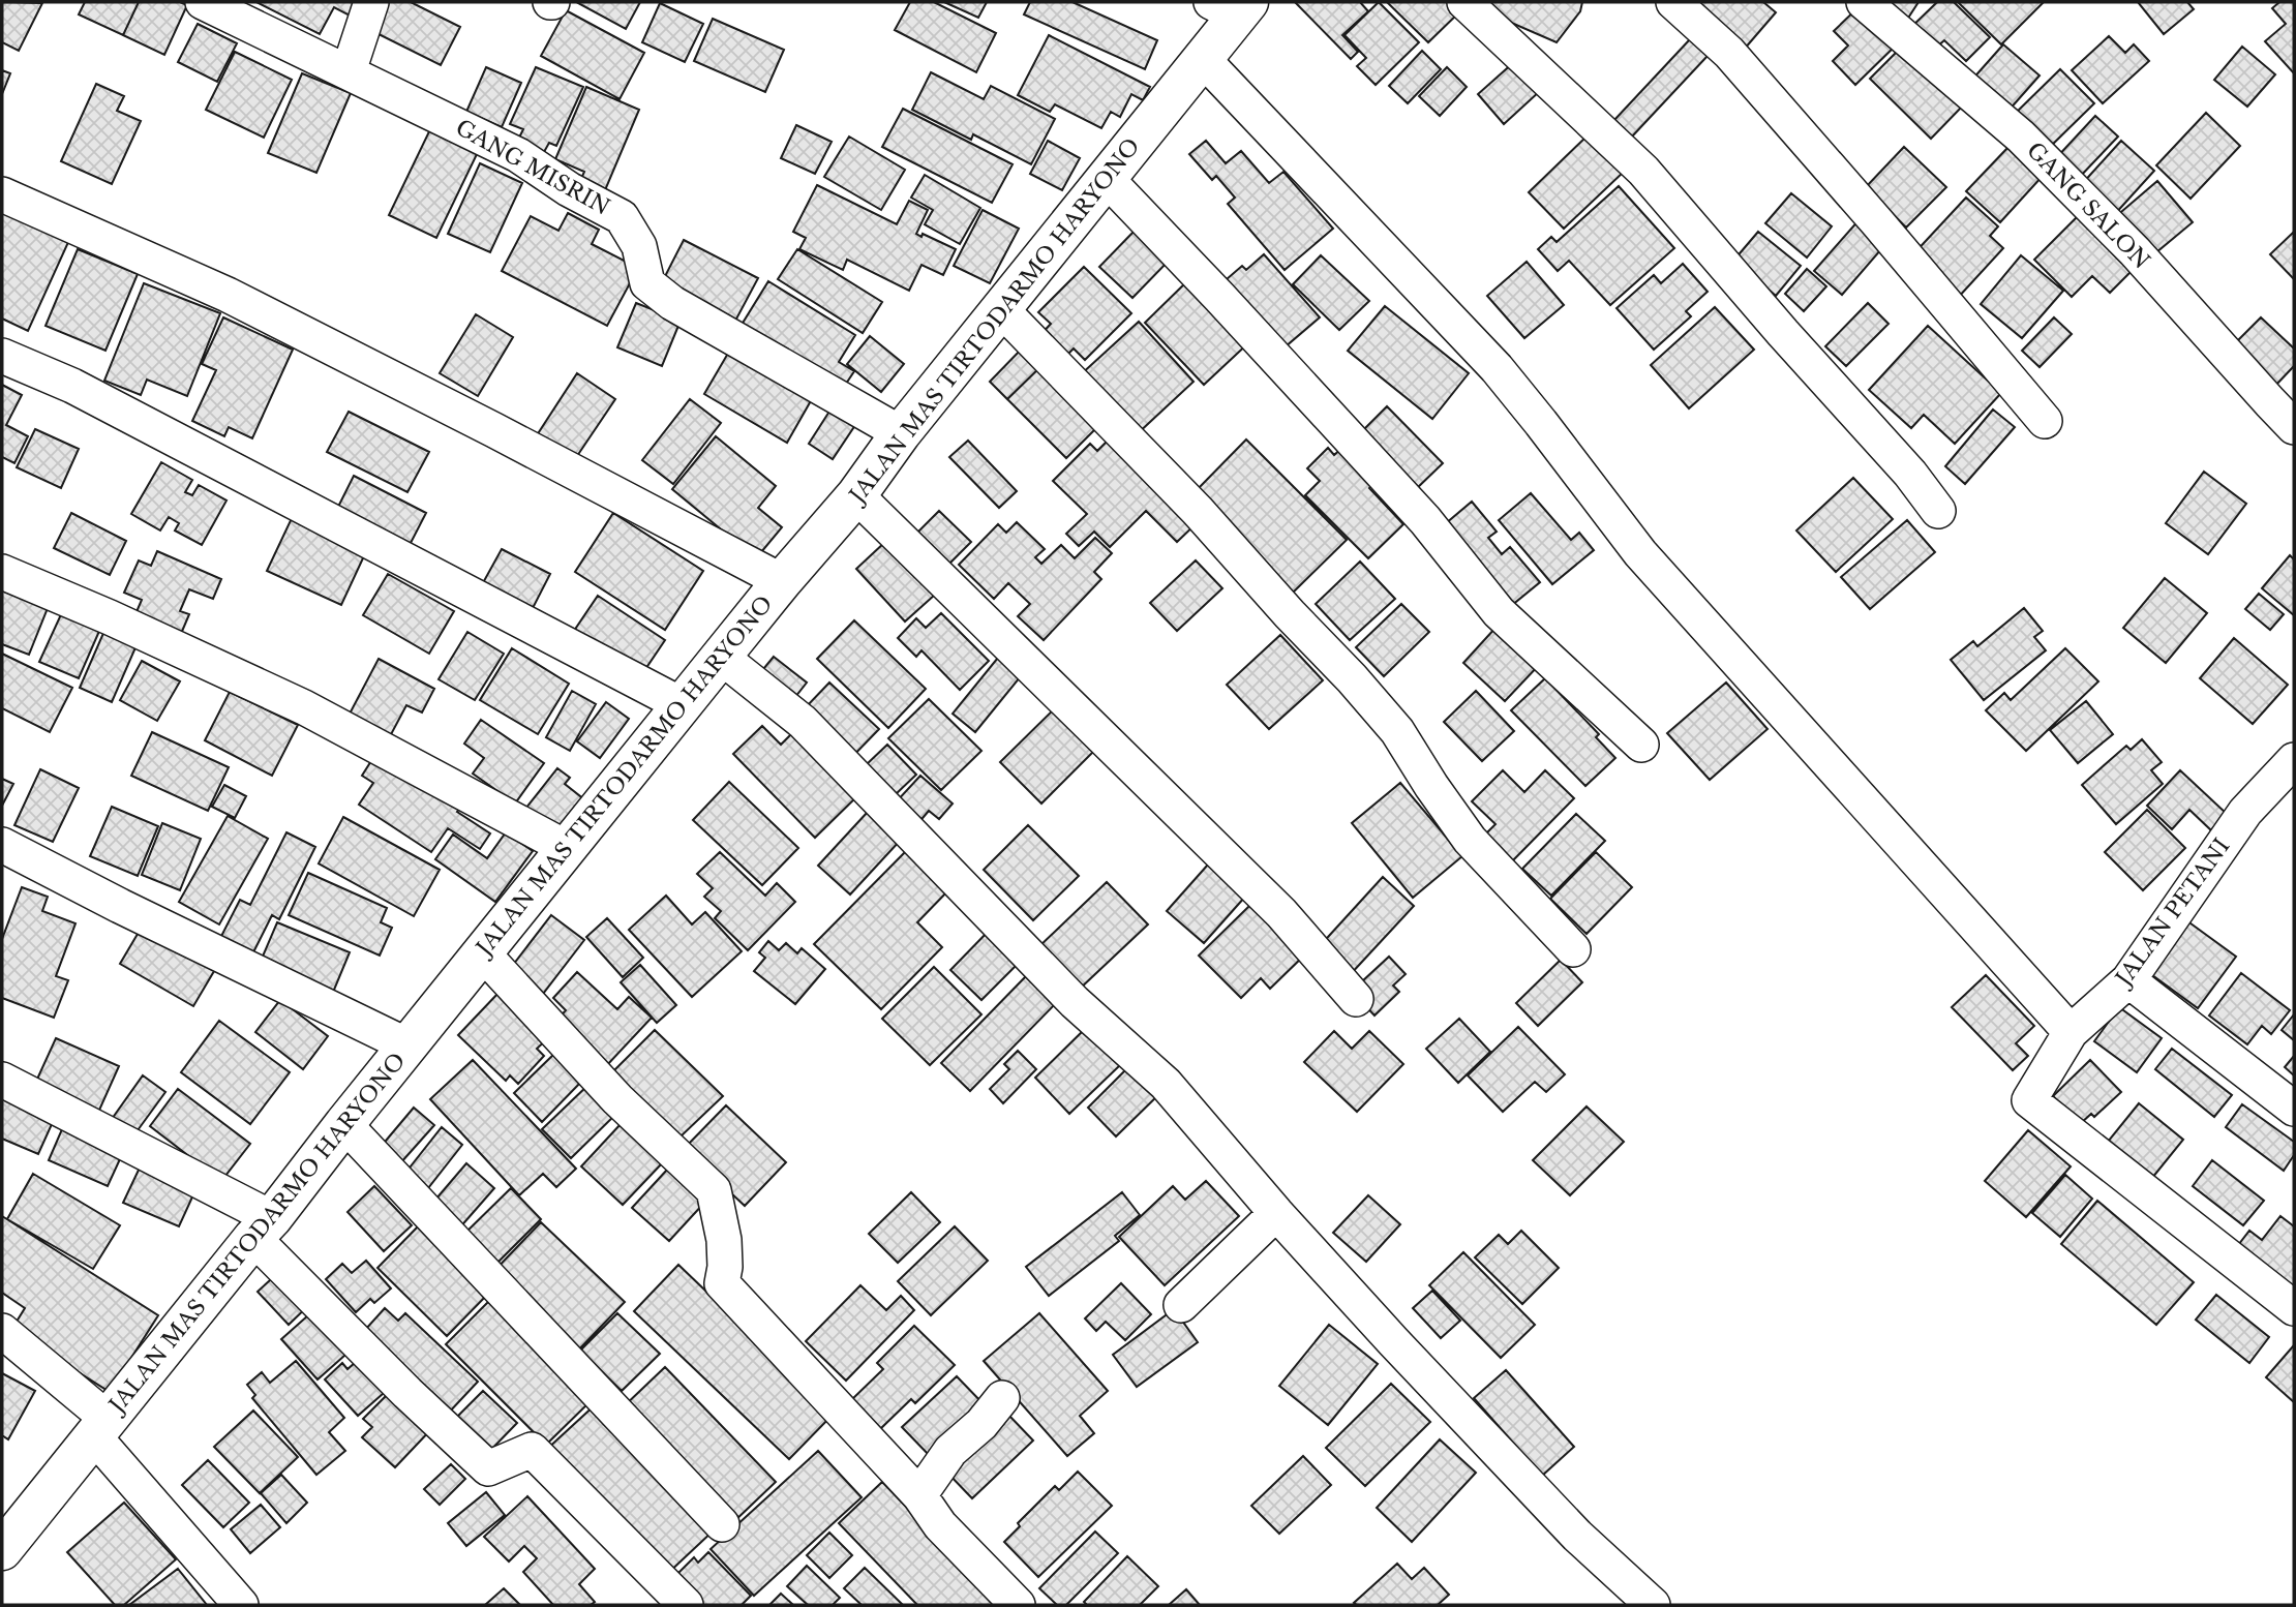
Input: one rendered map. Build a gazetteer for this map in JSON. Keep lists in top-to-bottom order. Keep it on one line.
{"streets":{"street":["GANG MISRIN","GANG SALON","JALAN MAS TIRTODARMO HARYONO","JALAN PETANI"]},"crossings":[["GANG MISRIN","JALAN MAS TIRTODARMO HARYONO"]]}
